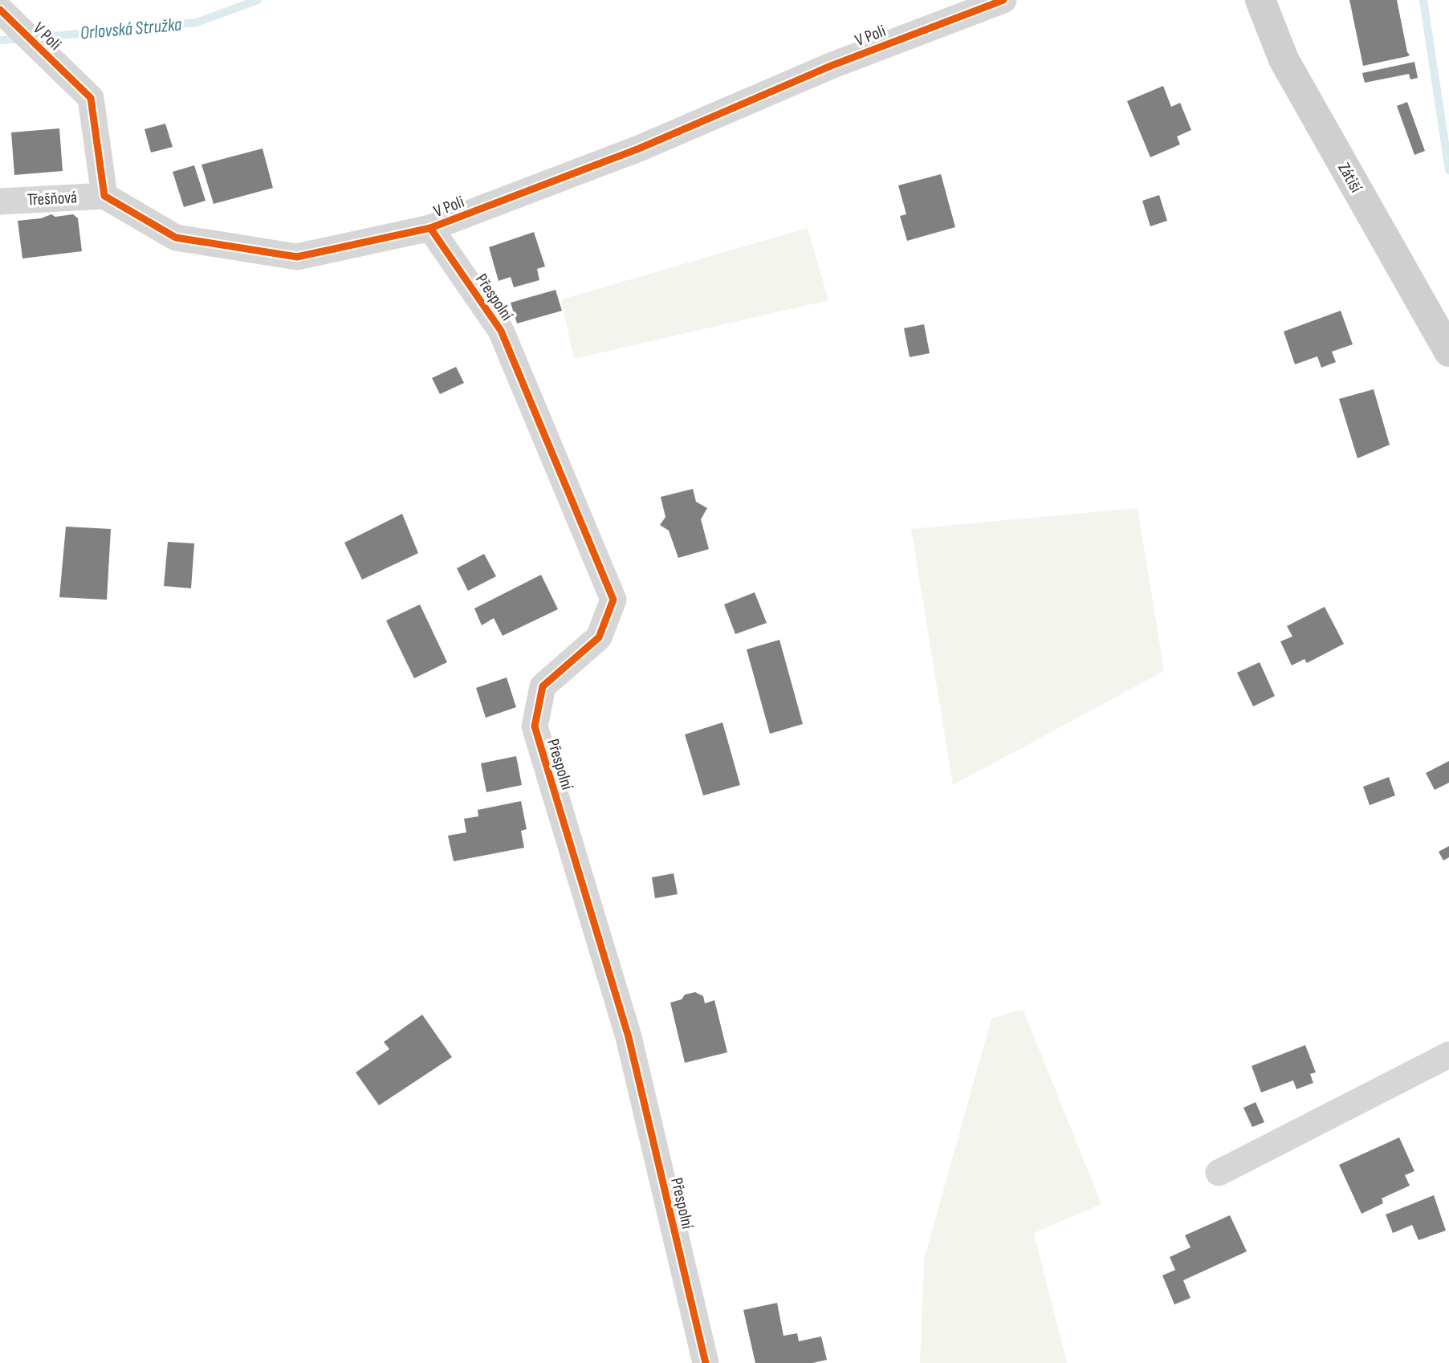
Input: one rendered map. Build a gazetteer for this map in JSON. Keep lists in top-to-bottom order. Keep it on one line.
{"streets":{"street":["V Poli","Zátiší","Třešňová","Přespolní"]},"crossings":[["V Poli","Třešňová"],["V Poli","Přespolní"]],"water":["Orlovská Stružka"]}
